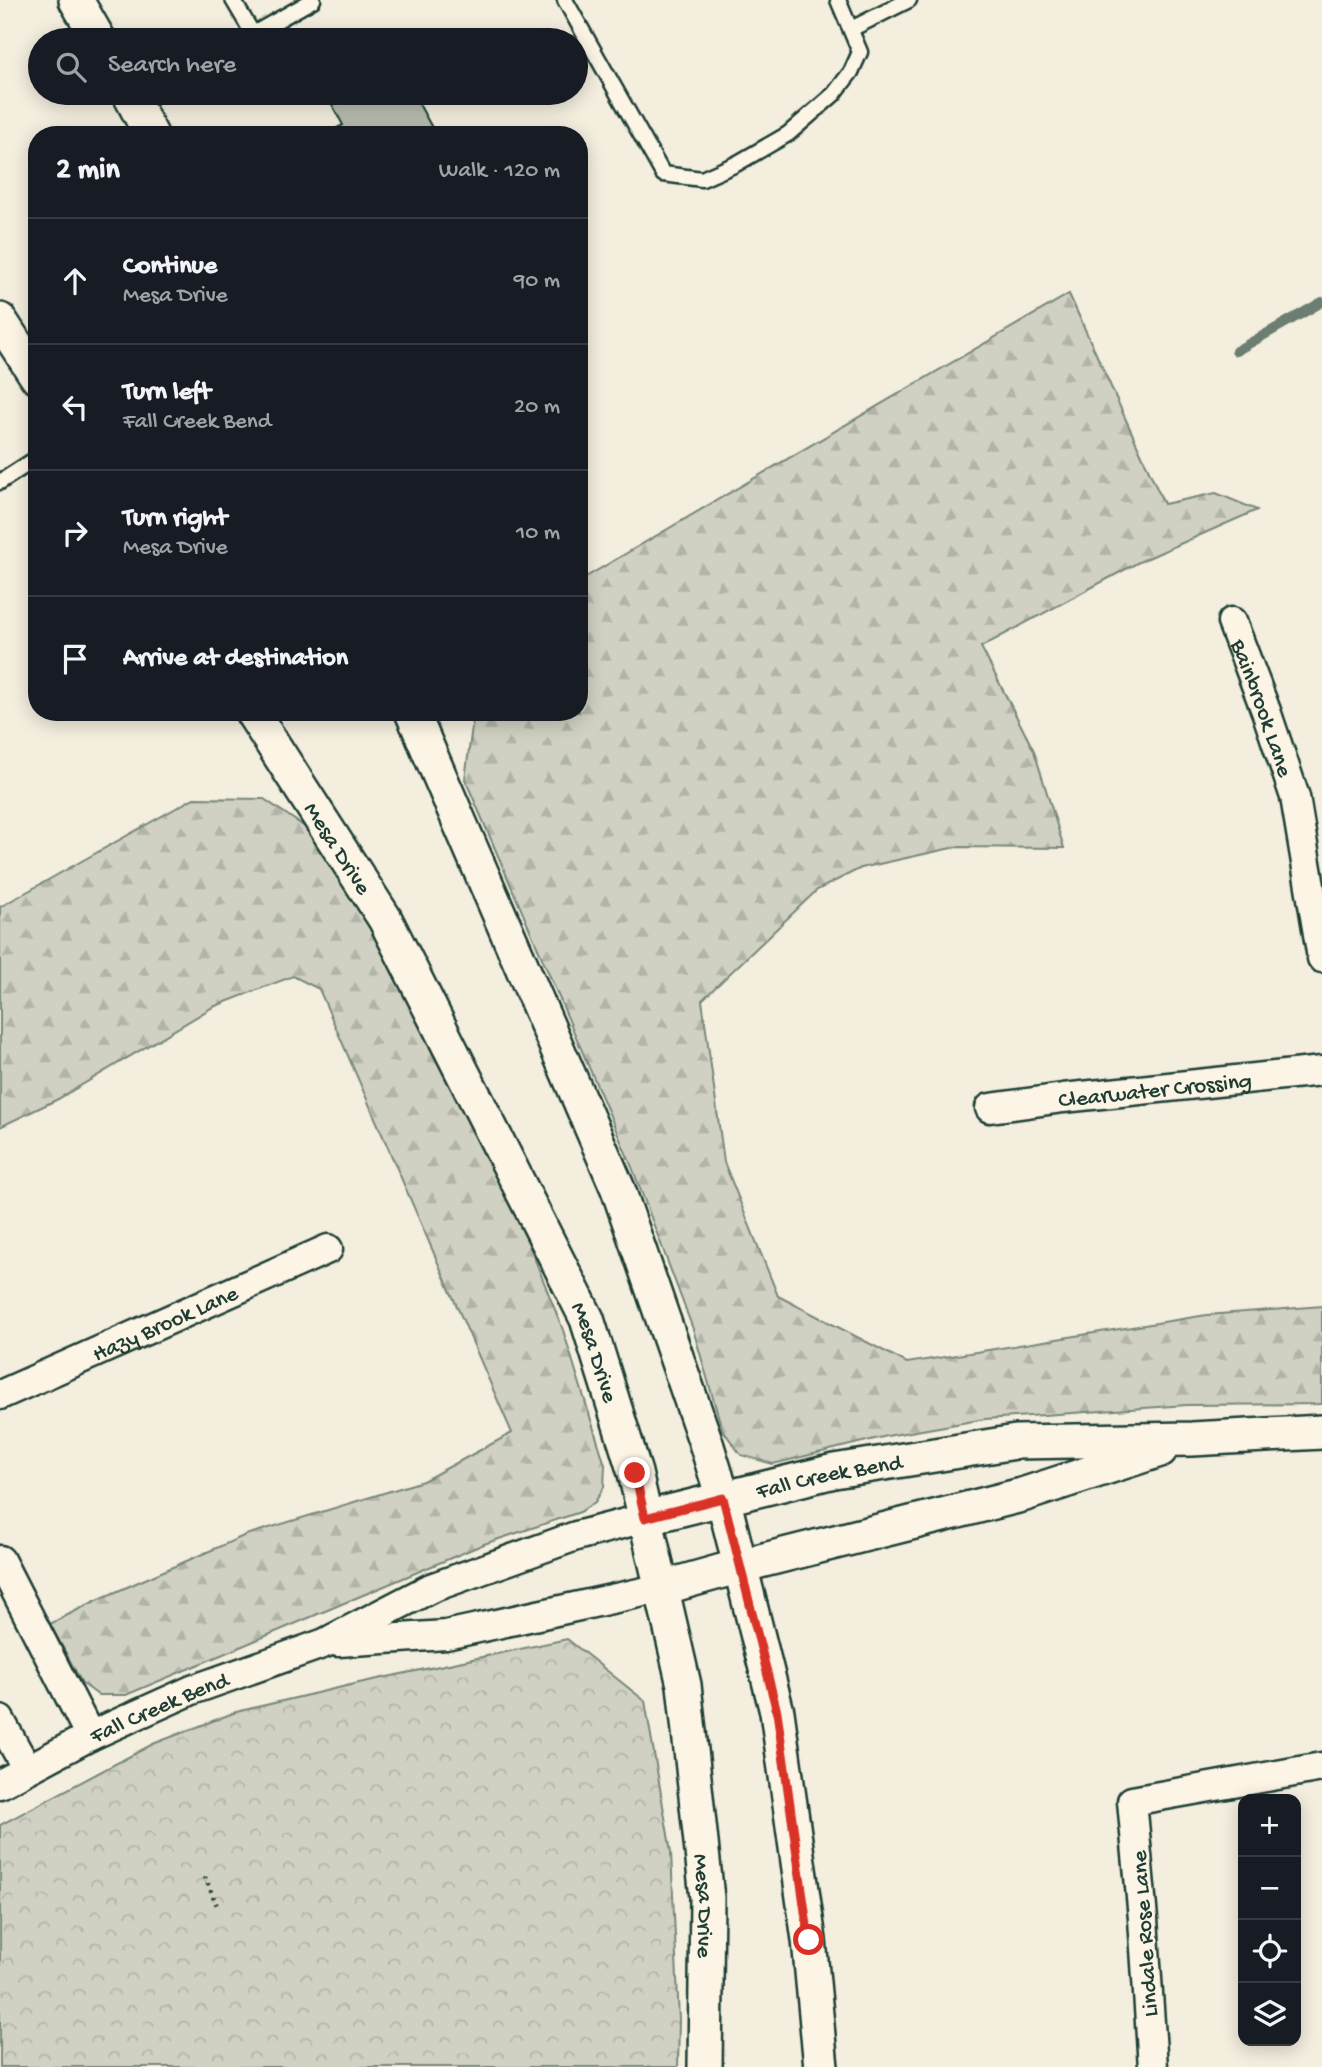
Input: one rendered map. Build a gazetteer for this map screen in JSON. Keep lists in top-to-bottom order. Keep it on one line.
{"streets":{"street":["Bainbrook Lane","Mesa Drive","Clearwater Crossing","Hazy Brook Lane","Fall Creek Bend","Lindale Rose Lane"]},"crossings":[["Mesa Drive","Fall Creek Bend"]],"page":{"search":"Search here","heading":["2 min","Walk · 120 m"],"list":[["Continue","Mesa Drive","90 m"],["Turn left","Fall Creek Bend","20 m"],["Turn right","Mesa Drive","10 m"],"Arrive at destination"],"map_buttons":["+","−"]}}
